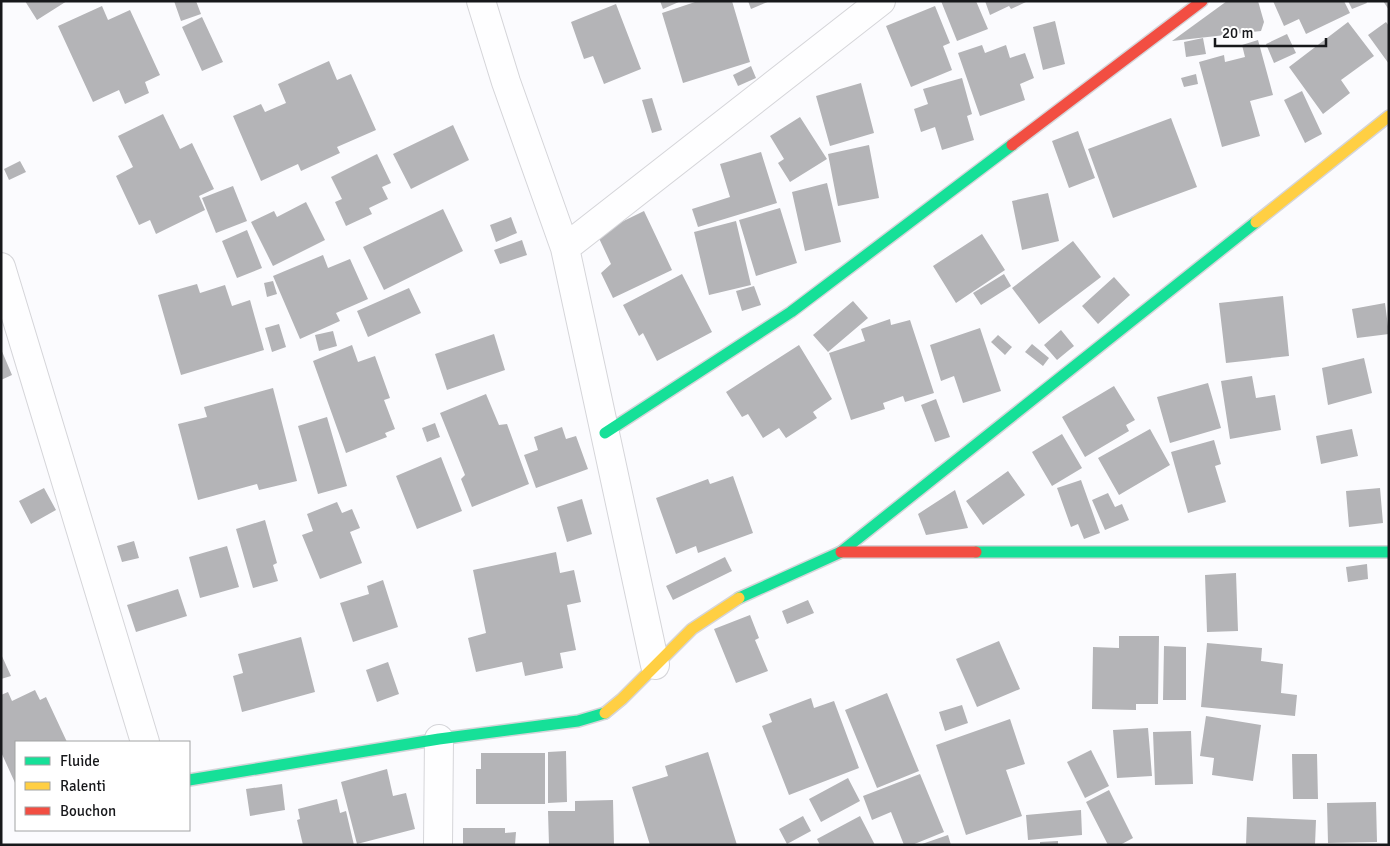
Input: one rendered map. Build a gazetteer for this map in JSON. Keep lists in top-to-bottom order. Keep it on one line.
{"legend":["Fluide","Ralenti","Bouchon"],"scale_bar":"20 m"}
